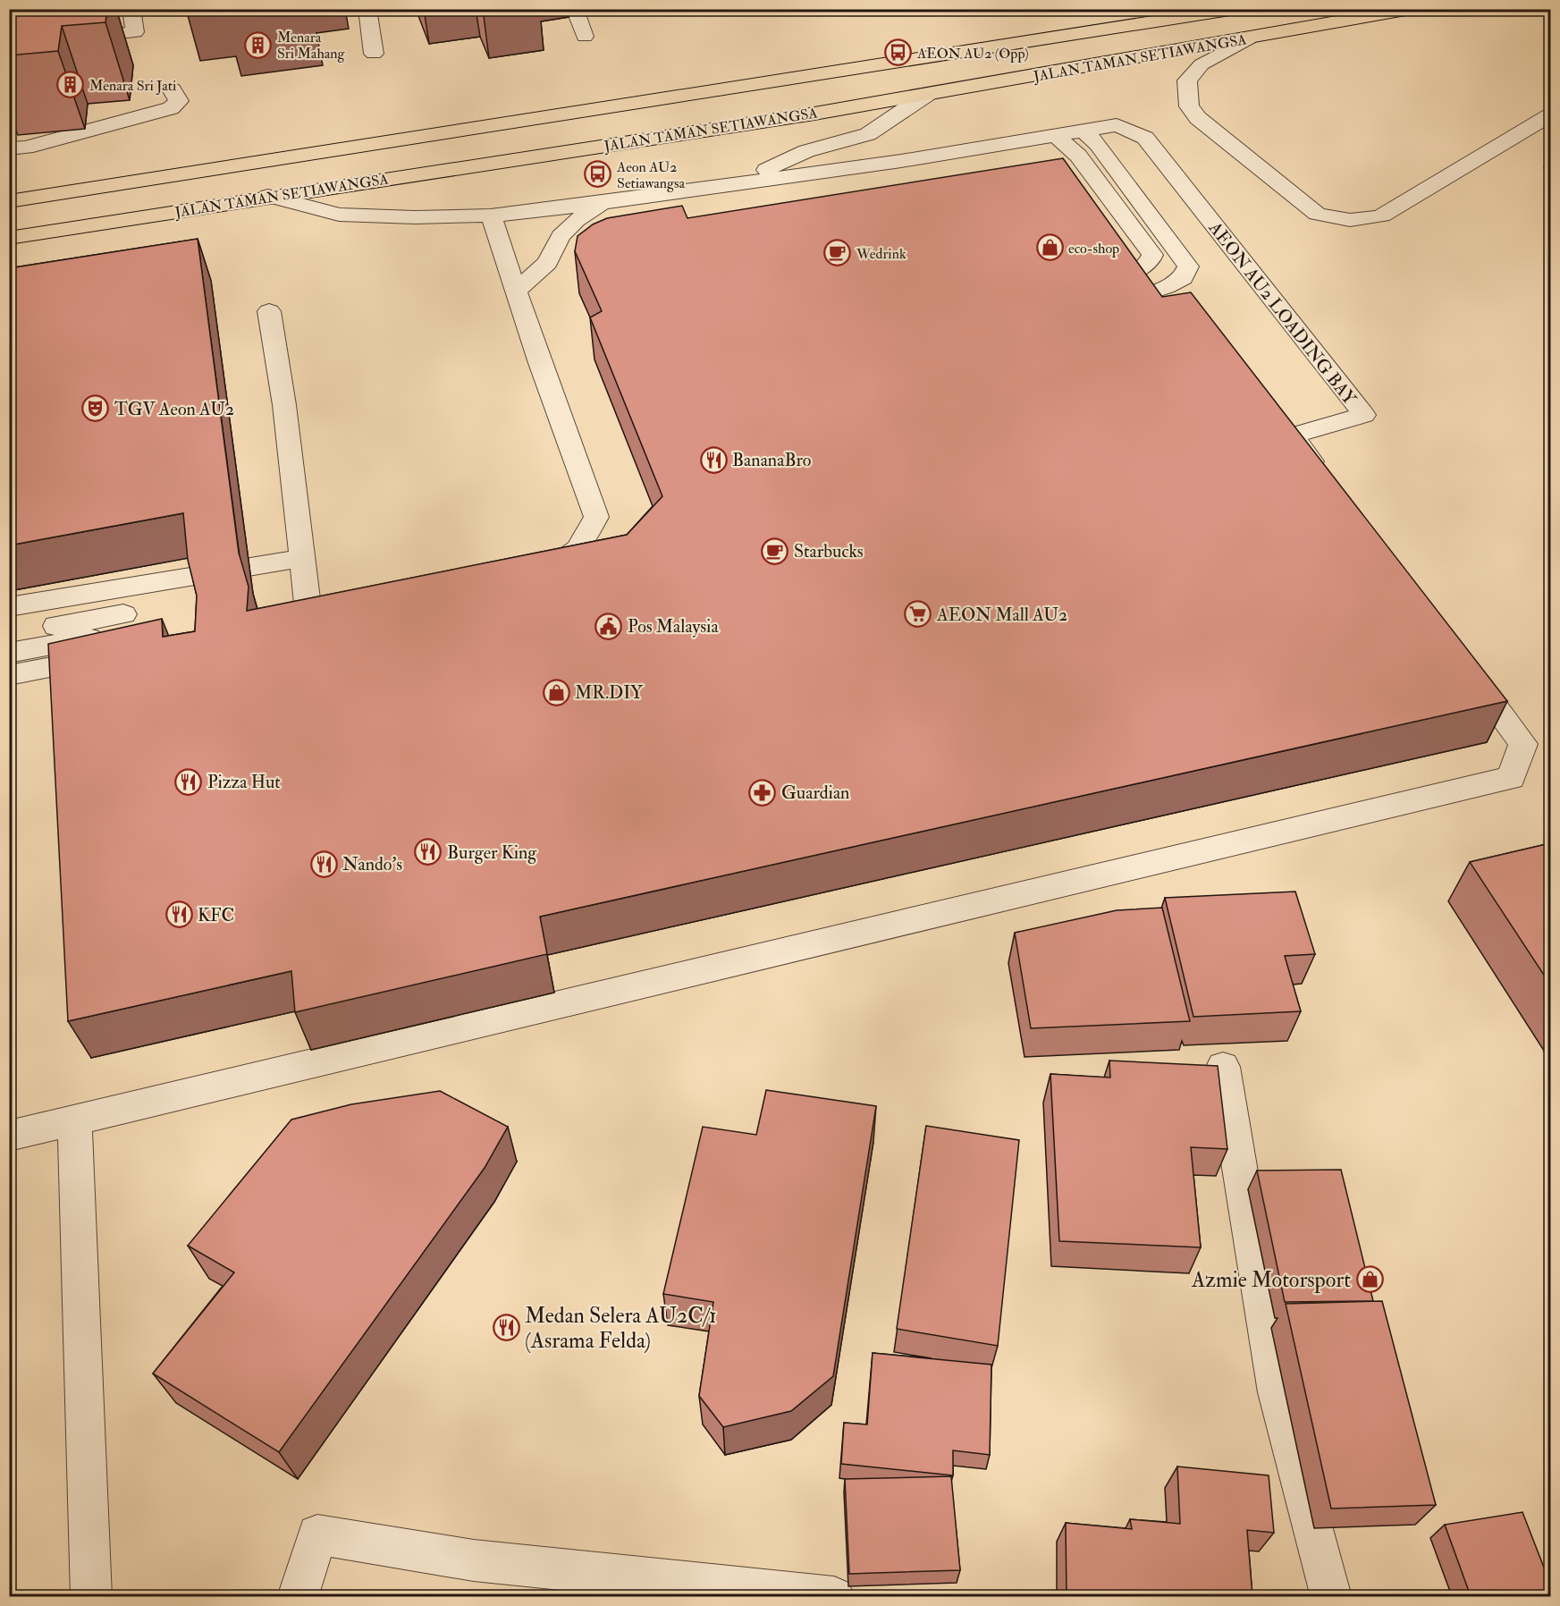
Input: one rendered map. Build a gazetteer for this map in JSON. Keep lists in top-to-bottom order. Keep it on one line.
{"streets":{"main road":["JALAN TAMAN SETIAWANGSA"],"street":["AEON AU2 LOADING BAY"]},"places":{"building":["Menara Sri Mahang","Menara Sri Jati"],"bus stop":["AEON AU2 (Opp)","Aeon AU2 Setiawangsa"],"shop":["eco-shop","MR.DIY","Azmie Motorsport"],"cafe":["Wedrink","Starbucks"],"theatre":["TGV Aeon AU2"],"restaurant":["BananaBro","Pizza Hut","Burger King","Nando's","KFC","Medan Selera AU2C/1 (Asrama Felda)"],"supermarket":["AEON Mall AU2"],"public building":["Pos Malaysia"],"pharmacy":["Guardian"]}}
